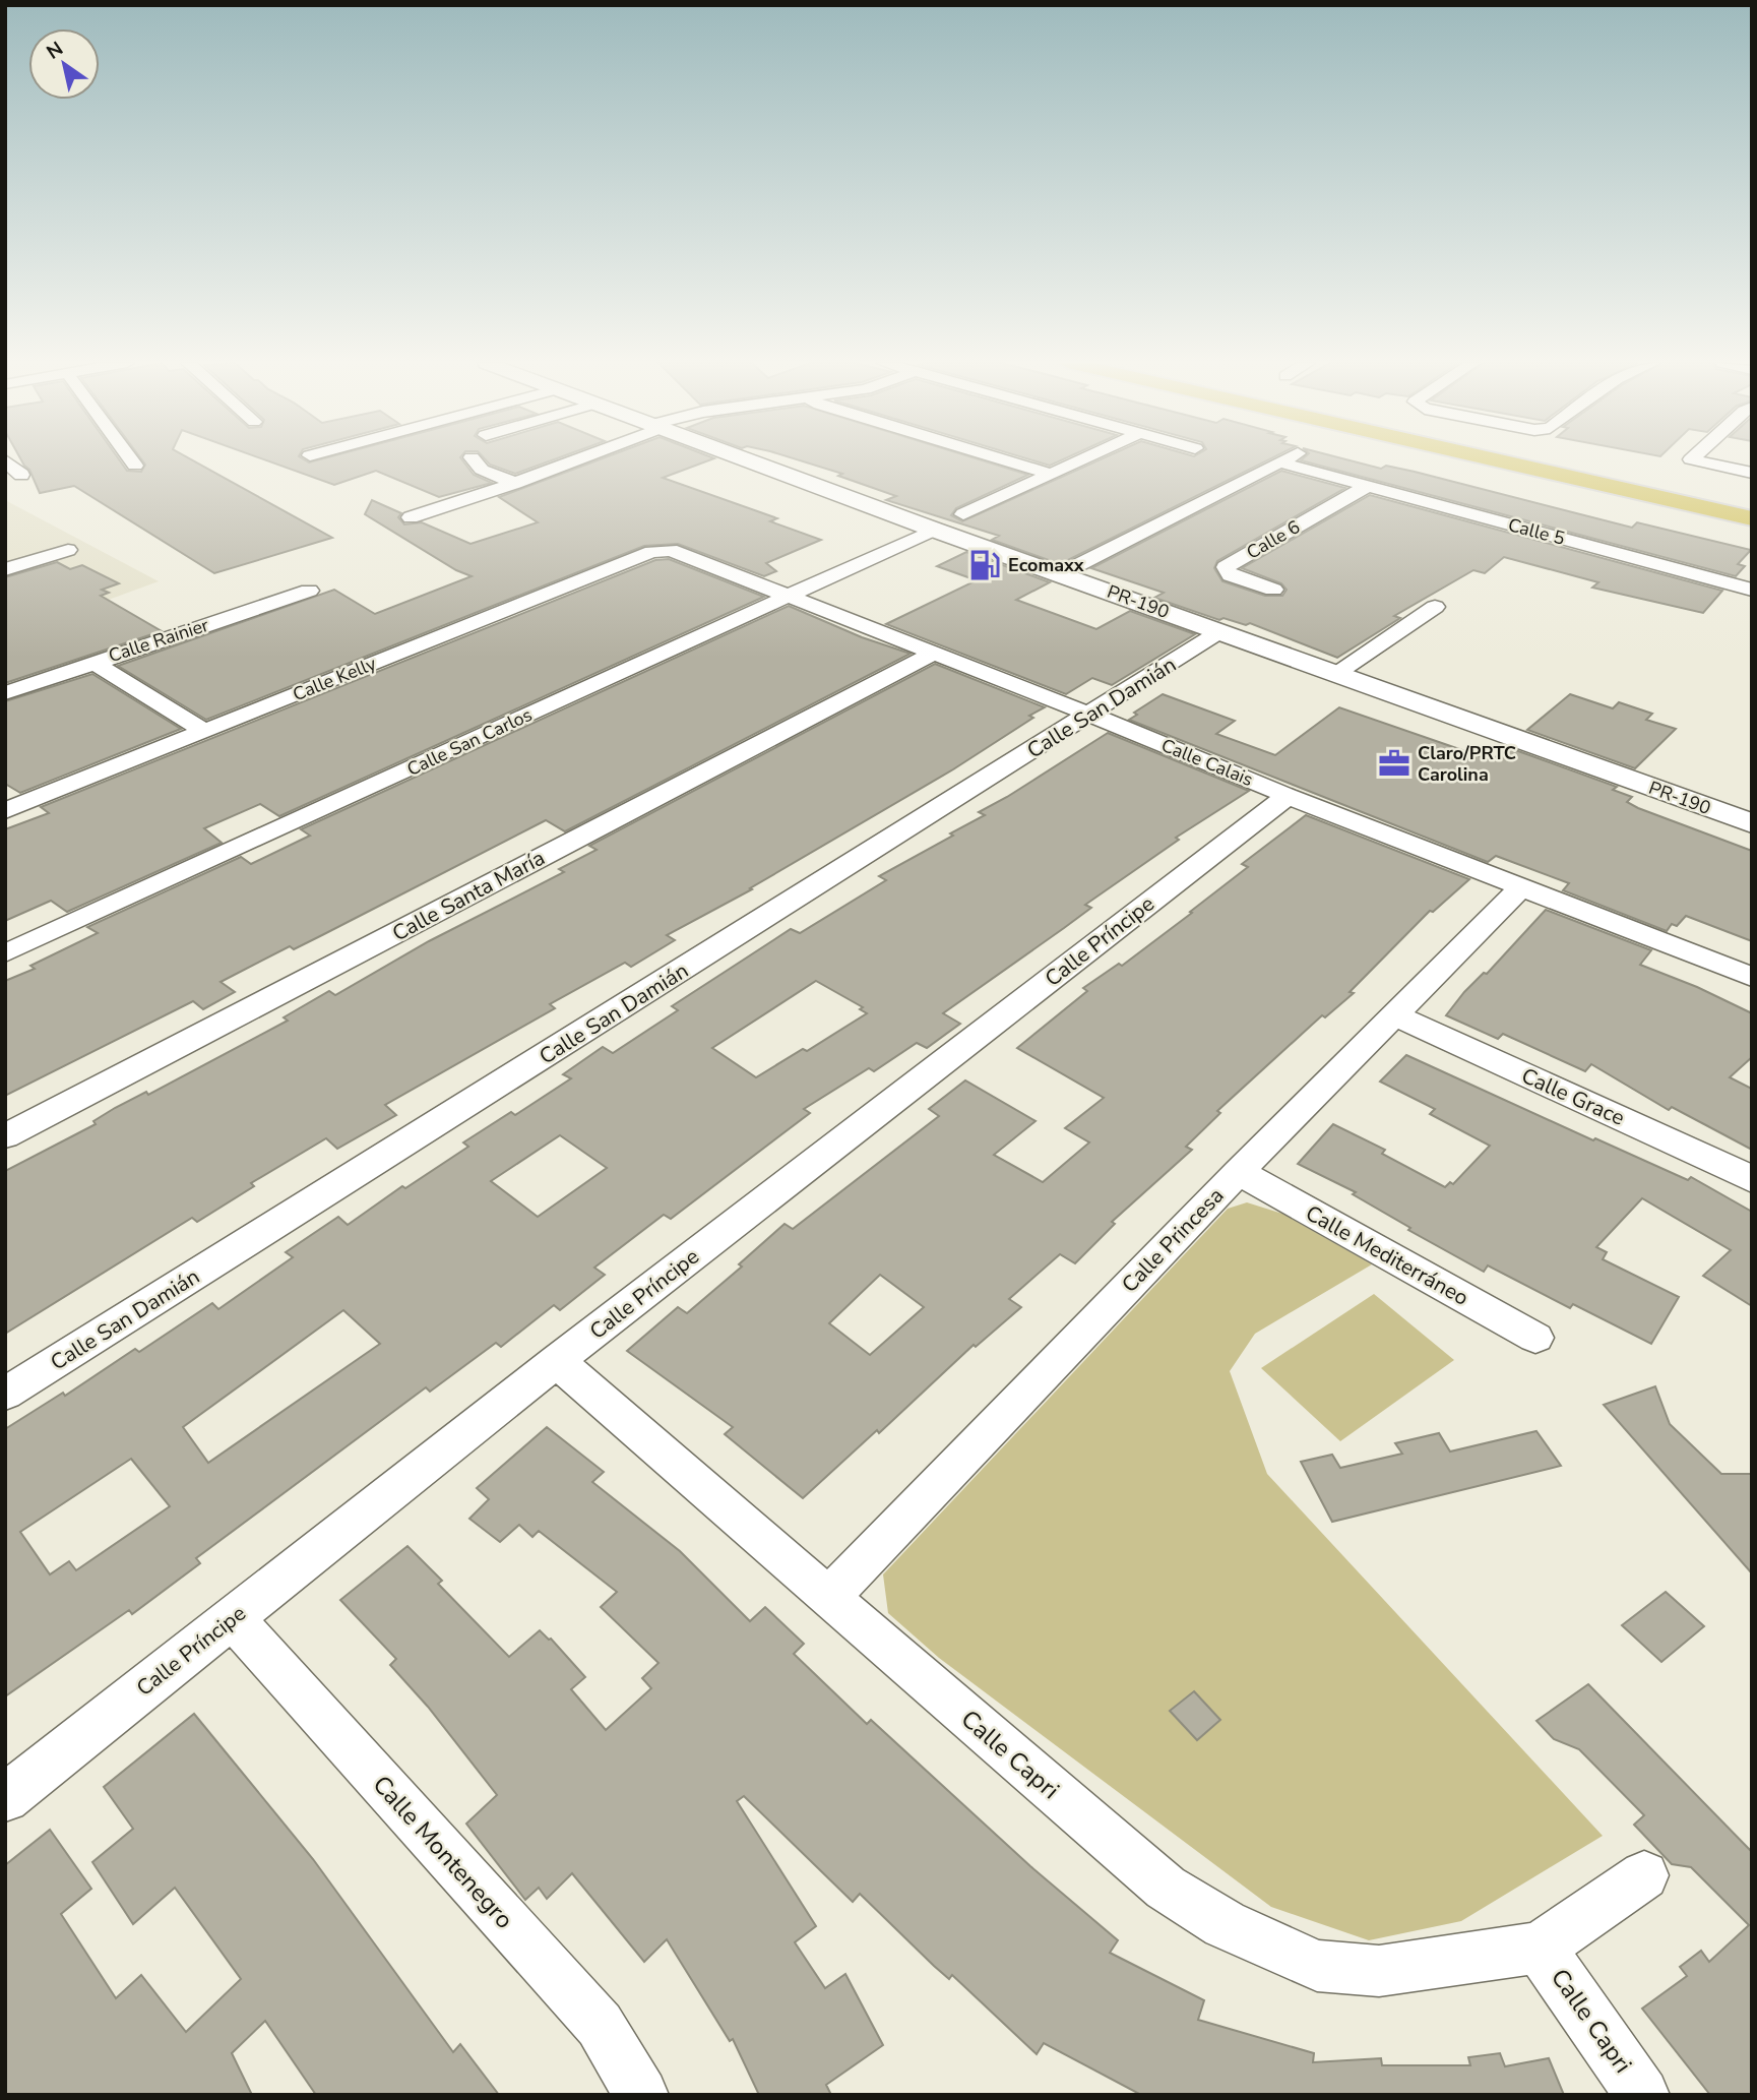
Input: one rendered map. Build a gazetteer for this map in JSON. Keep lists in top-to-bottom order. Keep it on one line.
{"streets":{"street":["Calle 5","Calle 6","PR-190","Calle Rainier","Calle Kelly","Calle San Damián","Calle San Carlos","Calle Calais","Calle Santa María","Calle Príncipe","Calle Grace","Calle Princesa","Calle Mediterráneo","Calle Capri","Calle Montenegro"]},"crossings":[["Calle 5","Calle 6"],["PR-190","Calle San Damián"],["PR-190","Calle San Carlos"],["Calle Rainier","Calle Kelly"],["Calle Kelly","Calle Calais"],["Calle San Damián","Calle Calais"],["Calle San Carlos","Calle Calais"],["Calle Calais","Calle Santa María"],["Calle Calais","Calle Príncipe"],["Calle Calais","Calle Princesa"],["Calle Príncipe","Calle Capri"],["Calle Príncipe","Calle Montenegro"],["Calle Grace","Calle Princesa"],["Calle Princesa","Calle Mediterráneo"],["Calle Princesa","Calle Capri"]],"places":{"fuel station":["Ecomaxx"],"office":["Claro/PRTC Carolina"]},"north":"top left"}
